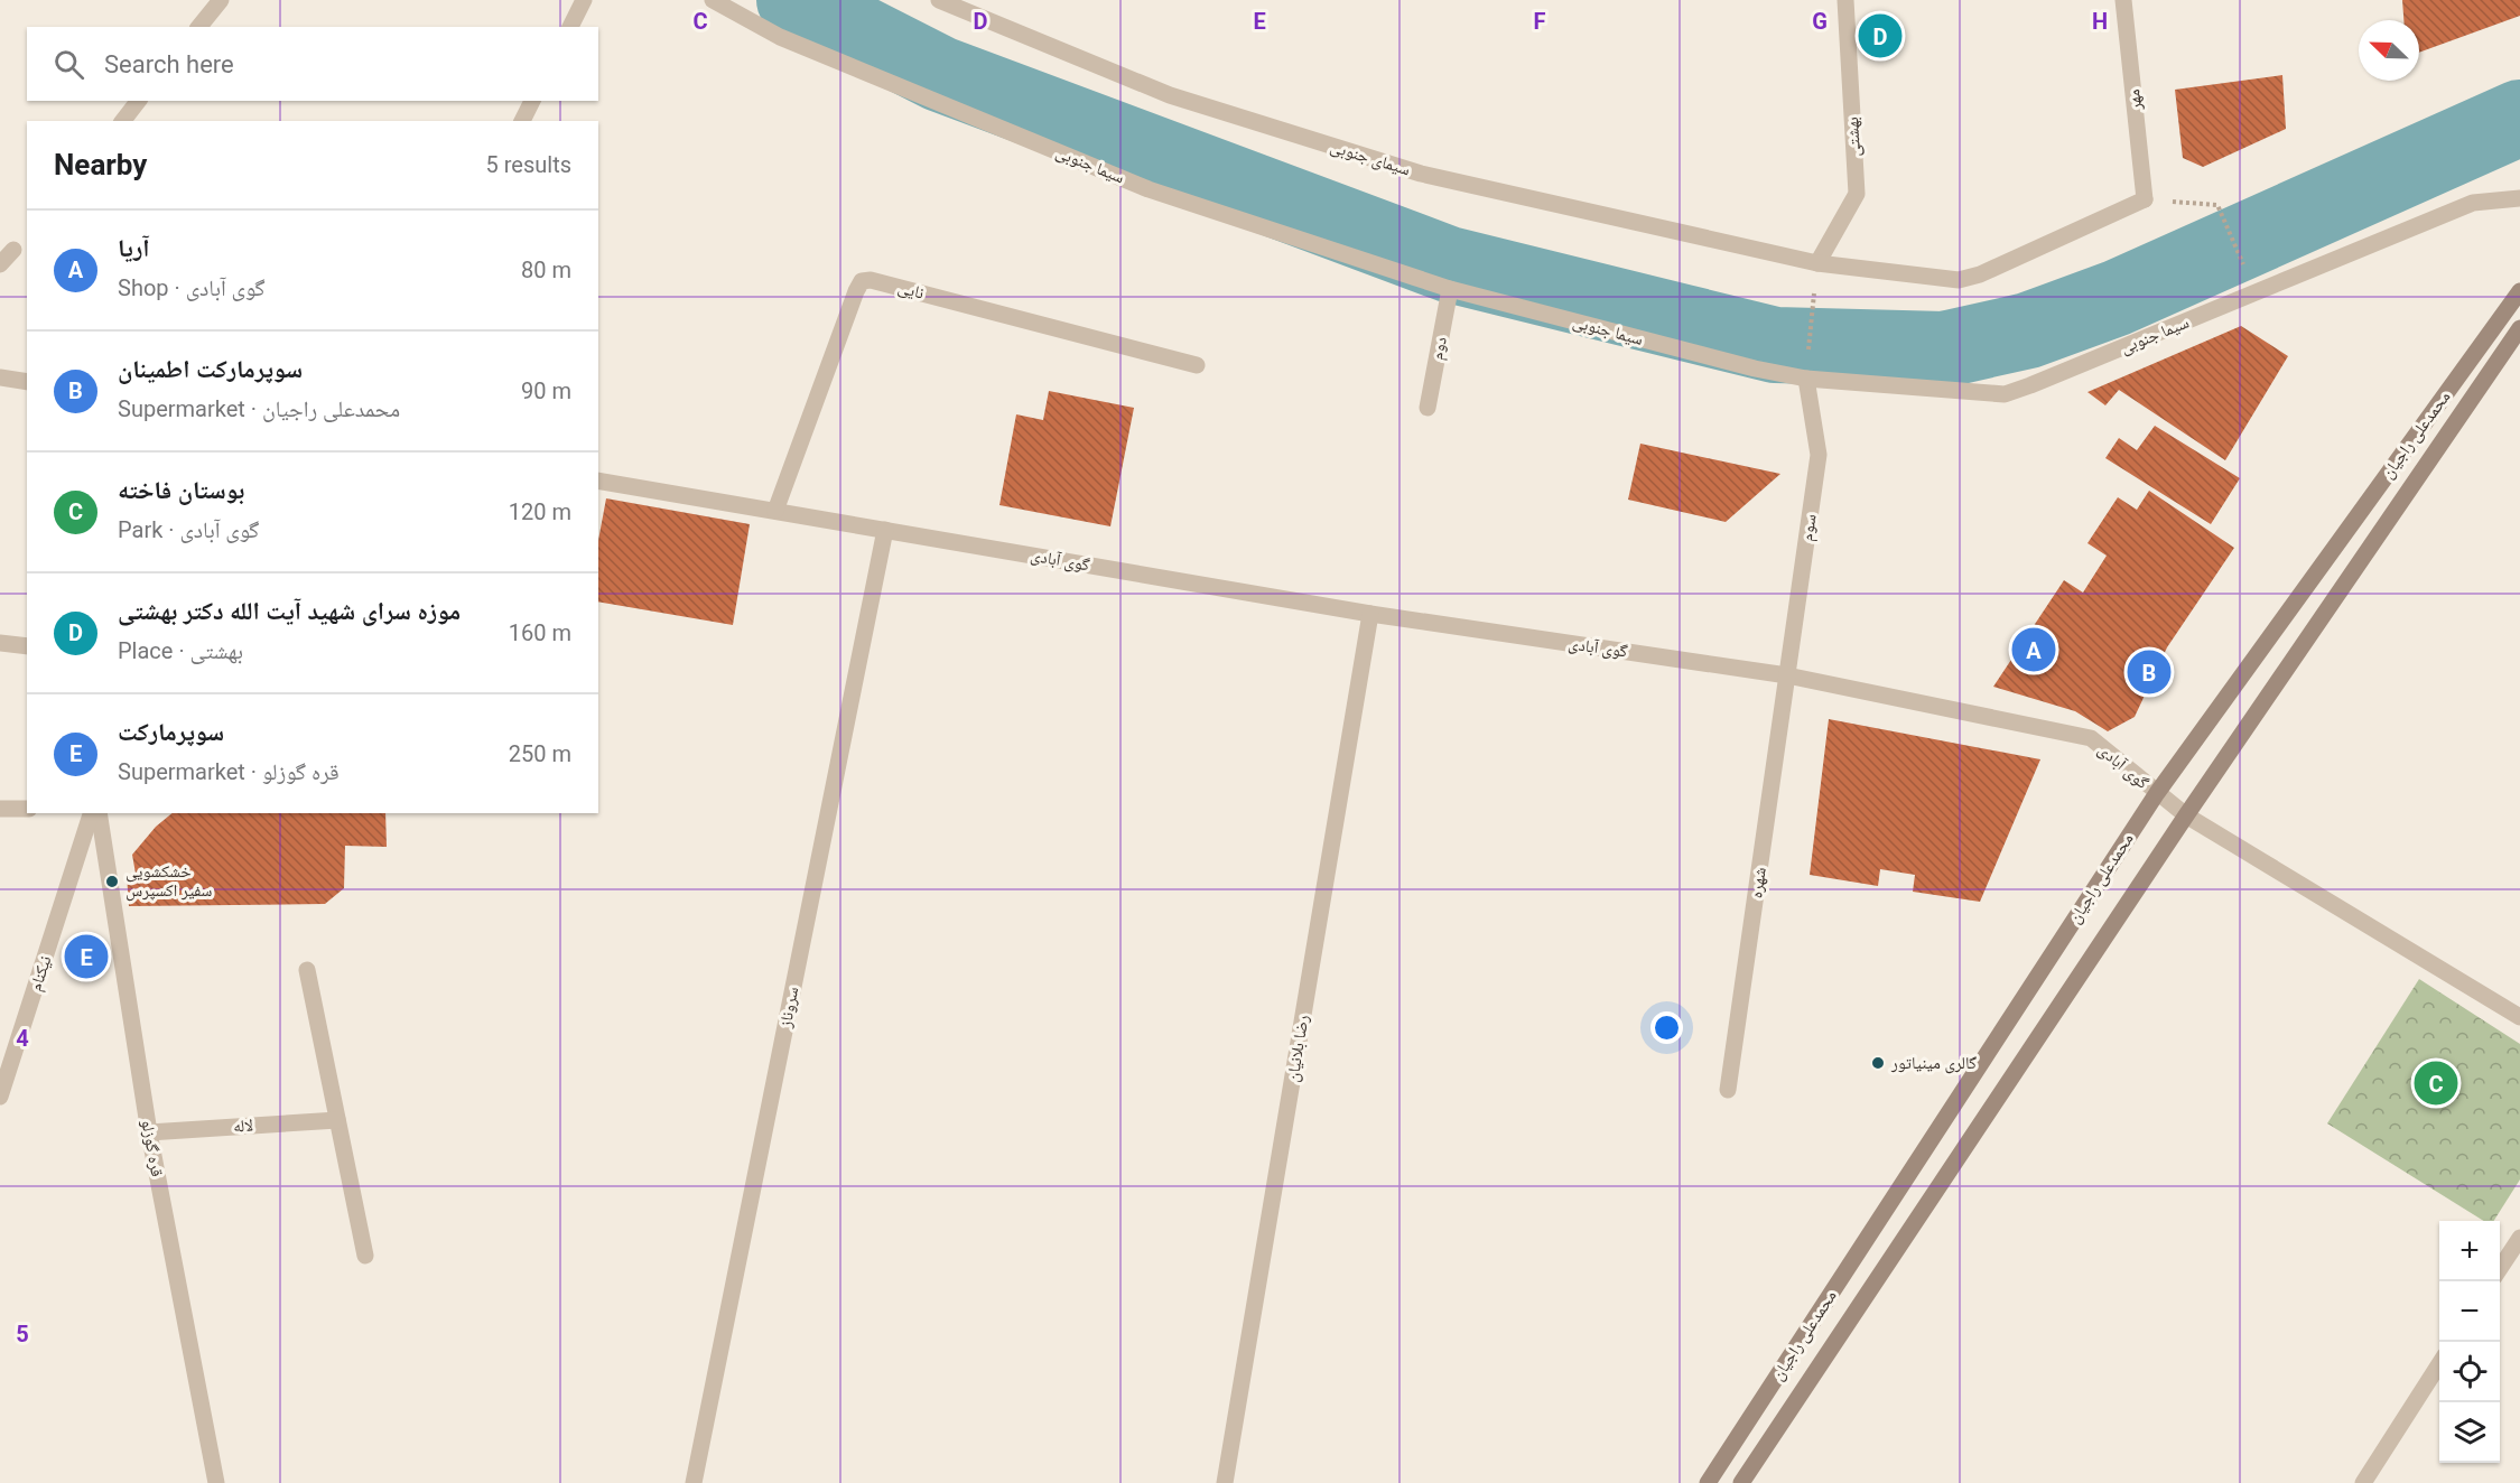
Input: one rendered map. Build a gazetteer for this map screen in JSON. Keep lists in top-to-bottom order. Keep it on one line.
{"streets":{"main road":["محمدعلی راجیان"],"street":["مهر","بهشتی","سیمای جنوبی","سیما جنوبی","نایی","دوم","سوم","گوی آبادی","شهره","نیکنام","سروناز","رضا بلانیان","لاله","قره گوزلو"]},"crossings":[["بهشتی","سیمای جنوبی"],["سیما جنوبی","دوم"],["سیما جنوبی","سوم"],["نایی","گوی آبادی"],["محمدعلی راجیان","گوی آبادی"],["سوم","گوی آبادی"],["سوم","شهره"],["گوی آبادی","شهره"],["گوی آبادی","سروناز"],["گوی آبادی","رضا بلانیان"],["لاله","قره گوزلو"]],"places":["خشکشویی سفیر اکسپرس","گالری مینیاتور"],"north":"top left","page":{"pins":["D","A","B","E","C"],"search":"Search here","heading":["Nearby","5 results"],"list":[{"mark":"A","name":"آریا","note":"Shop · گوی آبادی","value":"80 m"},{"mark":"B","name":"سوپرمارکت اطمینان","note":"Supermarket · محمدعلی راجیان","value":"90 m"},{"mark":"C","name":"بوستان فاخته","note":"Park · گوی آبادی","value":"120 m"},{"mark":"D","name":"موزه سرای شهید آیت الله دکتر بهشتی","note":"Place · بهشتی","value":"160 m"},{"mark":"E","name":"سوپرمارکت","note":"Supermarket · قره گوزلو","value":"250 m"}],"map_buttons":["+","−"]},"grid":{"columns":["C","D","E","F","G","H"],"rows":["4","5"]}}
